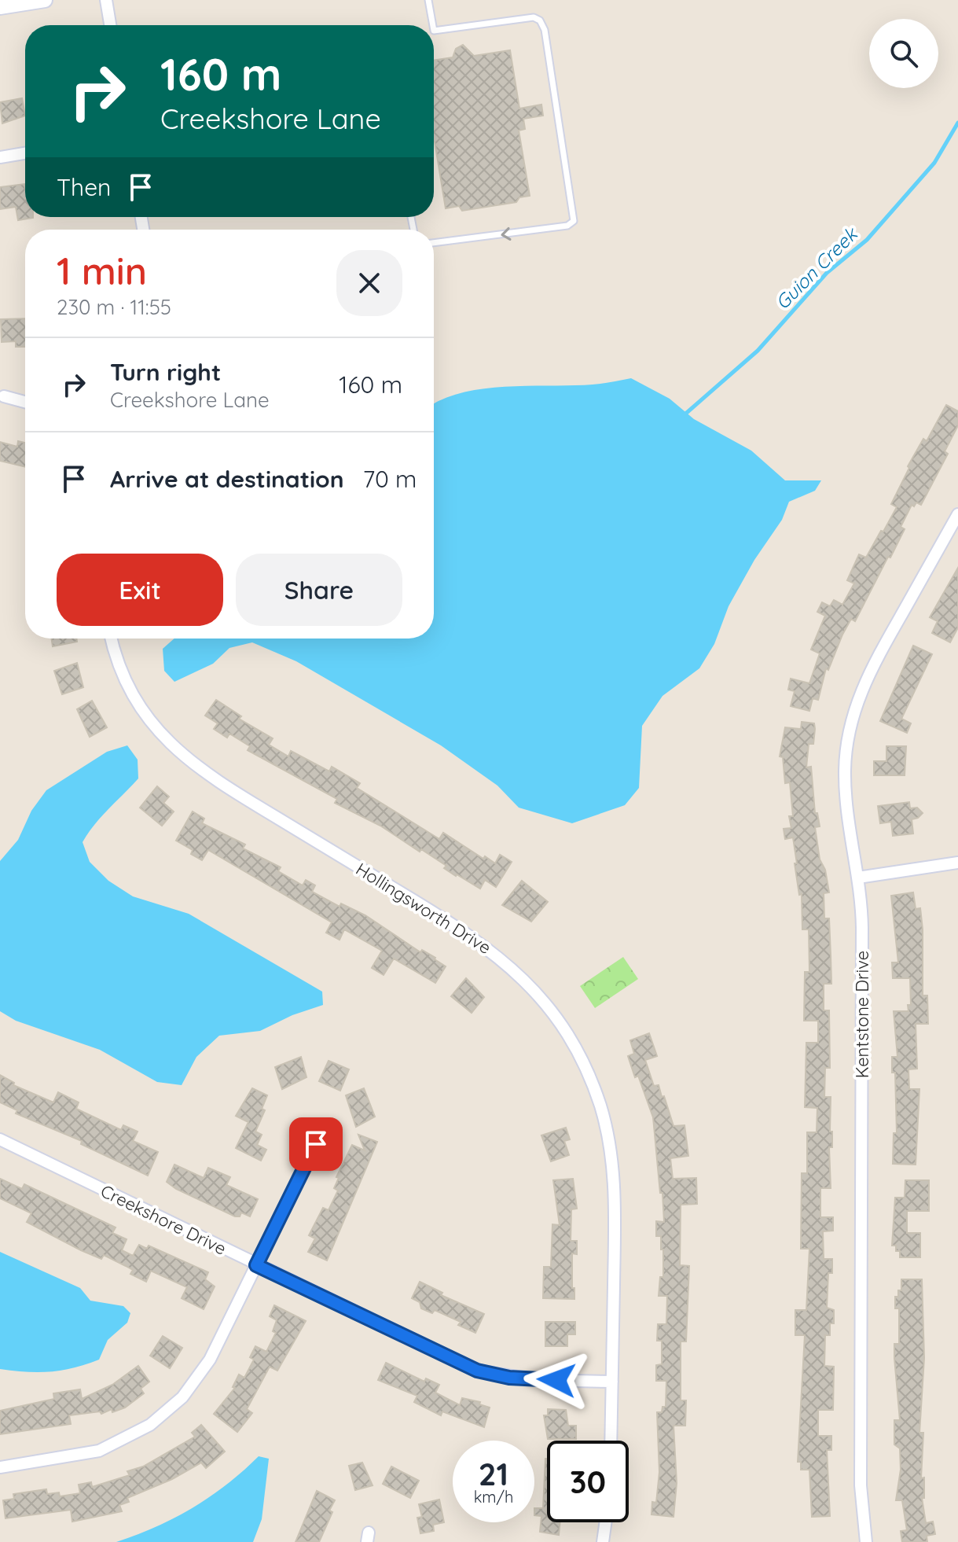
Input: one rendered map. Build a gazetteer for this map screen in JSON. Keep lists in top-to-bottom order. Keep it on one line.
{"streets":{"street":["Hollingsworth Drive","Kentstone Drive","Creekshore Drive"]},"crossings":[["Hollingsworth Drive","Creekshore Drive"]],"water":["Guion Creek"],"page":{"turn":["160 m","Creekshore Lane"],"then":"Then","heading":["1 min","230 m · 11:55"],"list":[{"name":"Turn right","note":"Creekshore Lane","value":"160 m"},{"name":"Arrive at destination","value":"70 m"}],"buttons":["Exit","Share"],"speed":"21 km/h","limit":"30"}}
